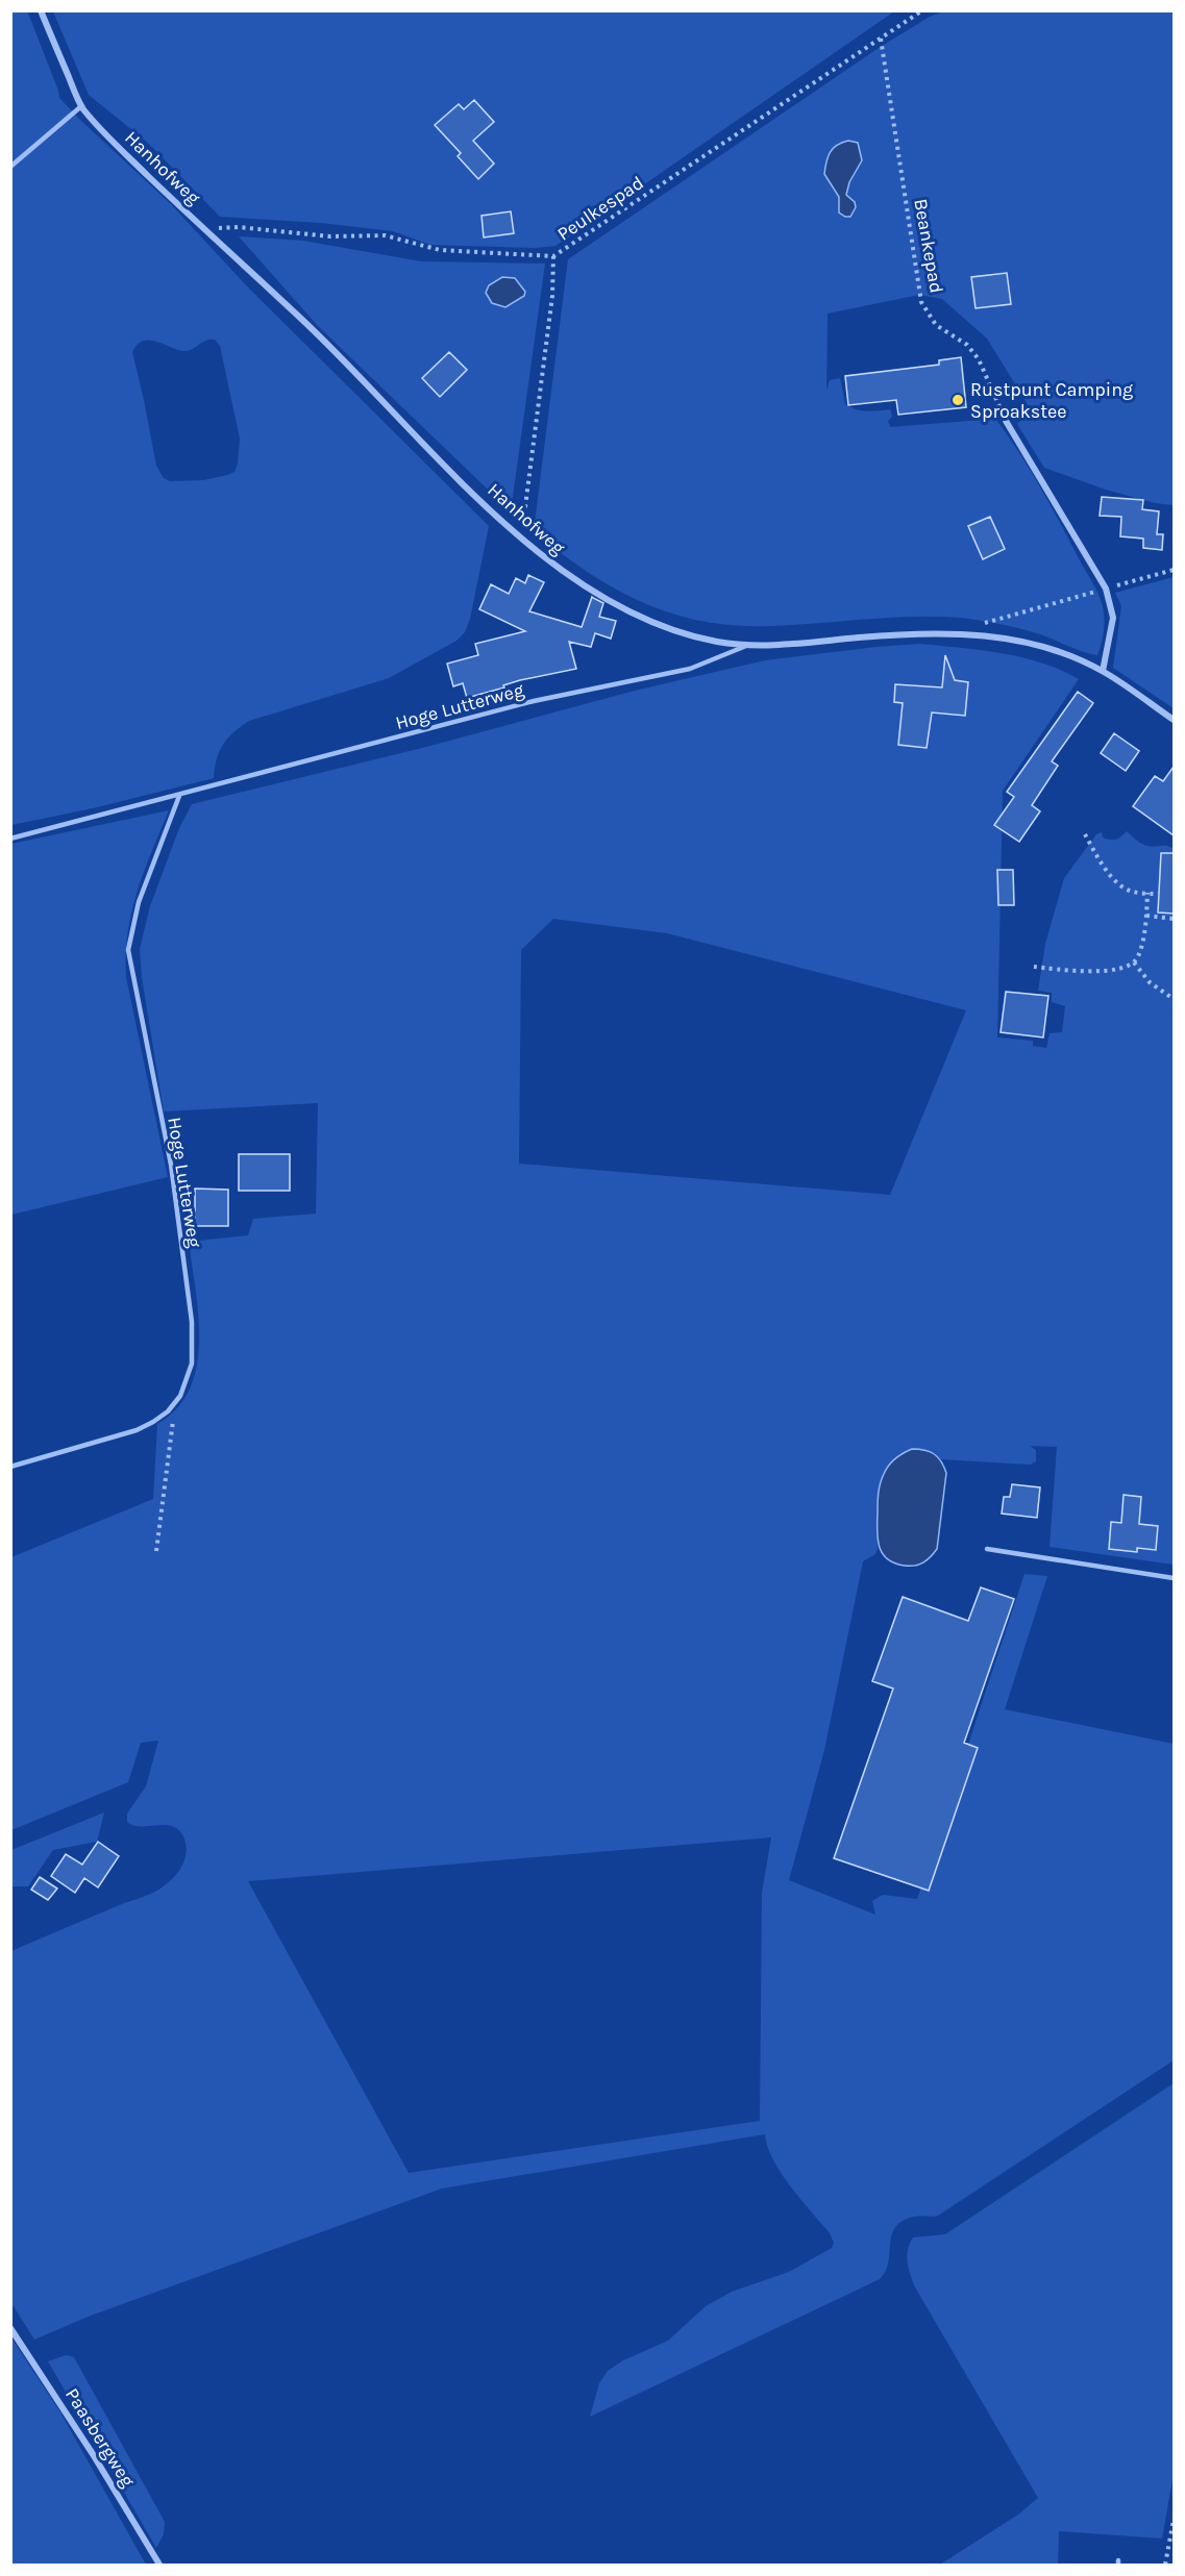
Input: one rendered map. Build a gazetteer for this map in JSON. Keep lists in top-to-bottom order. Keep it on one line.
{"streets":{"street":["Hanhofweg","Paasbergweg"],"lane":["Hoge Lutterweg"],"path":["Peulkespad","Beankepad"]},"crossings":[["Hanhofweg","Peulkespad"],["Hanhofweg","Hoge Lutterweg"],["Peulkespad","Beankepad"]],"places":["Rustpunt Camping Sproakstee"]}
